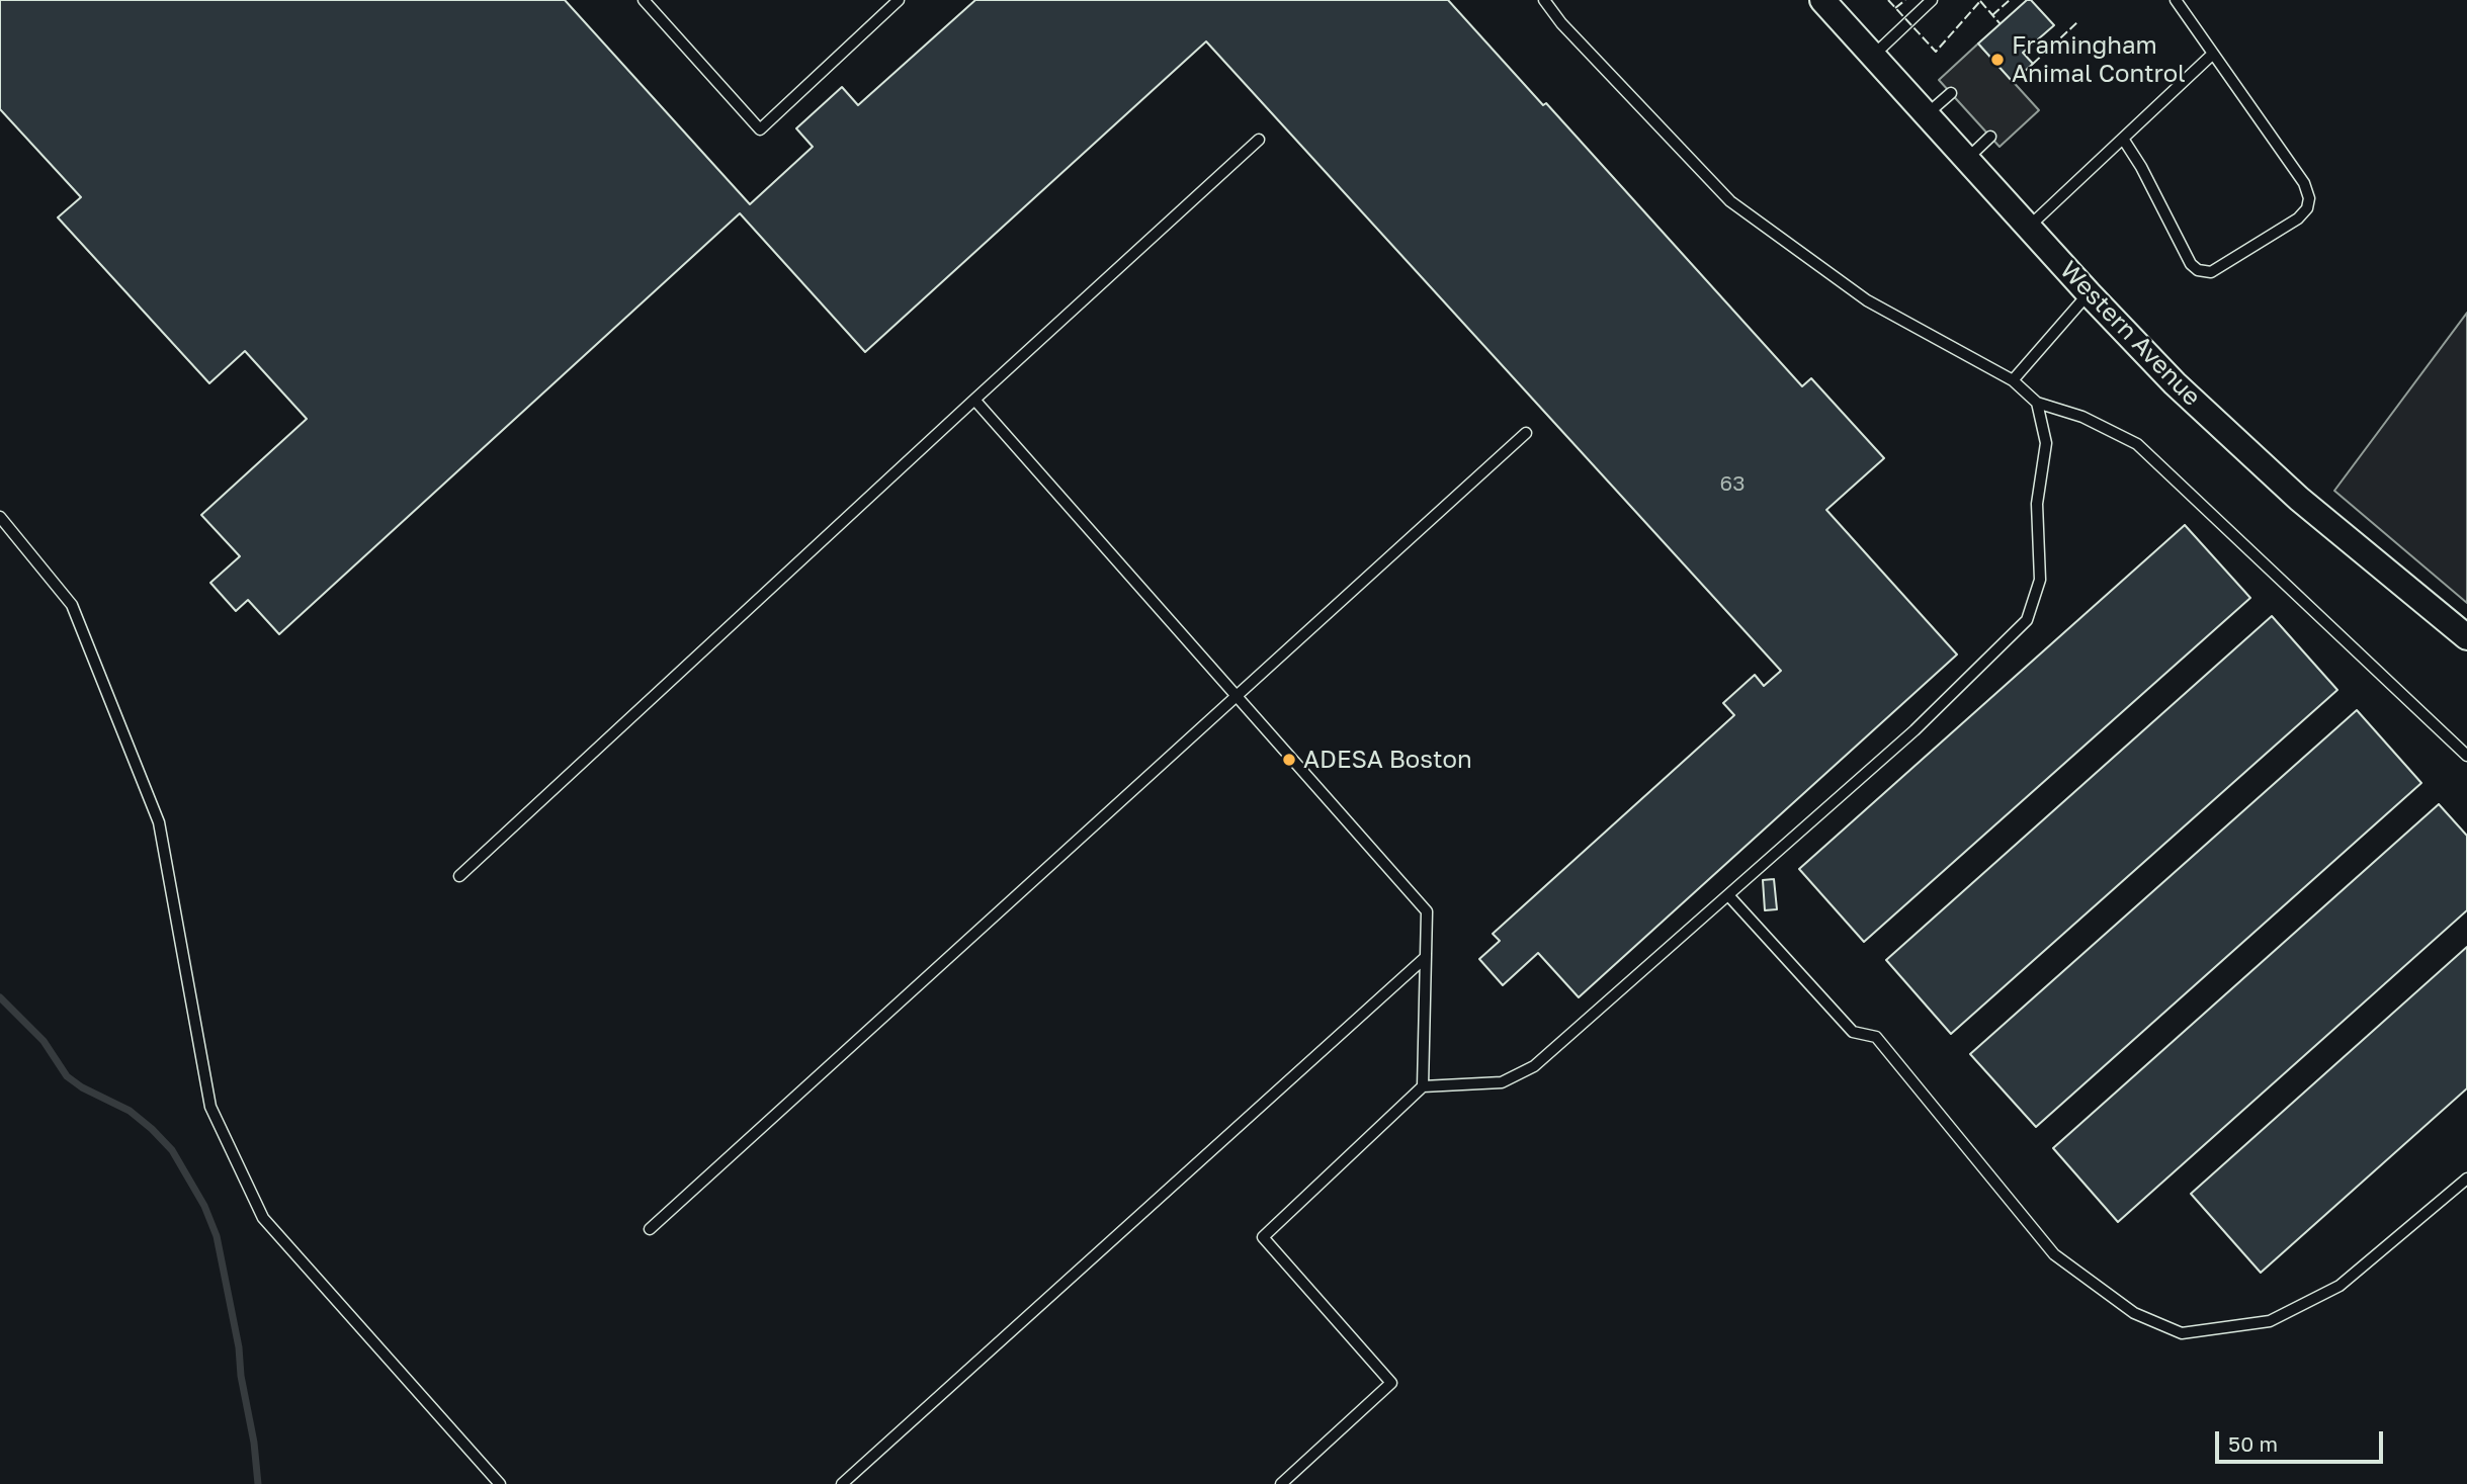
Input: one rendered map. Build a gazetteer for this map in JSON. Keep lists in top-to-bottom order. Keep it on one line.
{"streets":{"street":["Western Avenue"]},"places":["Framingham Animal Control","ADESA Boston"],"house_numbers":["63"],"scale_bar":"50 m"}
